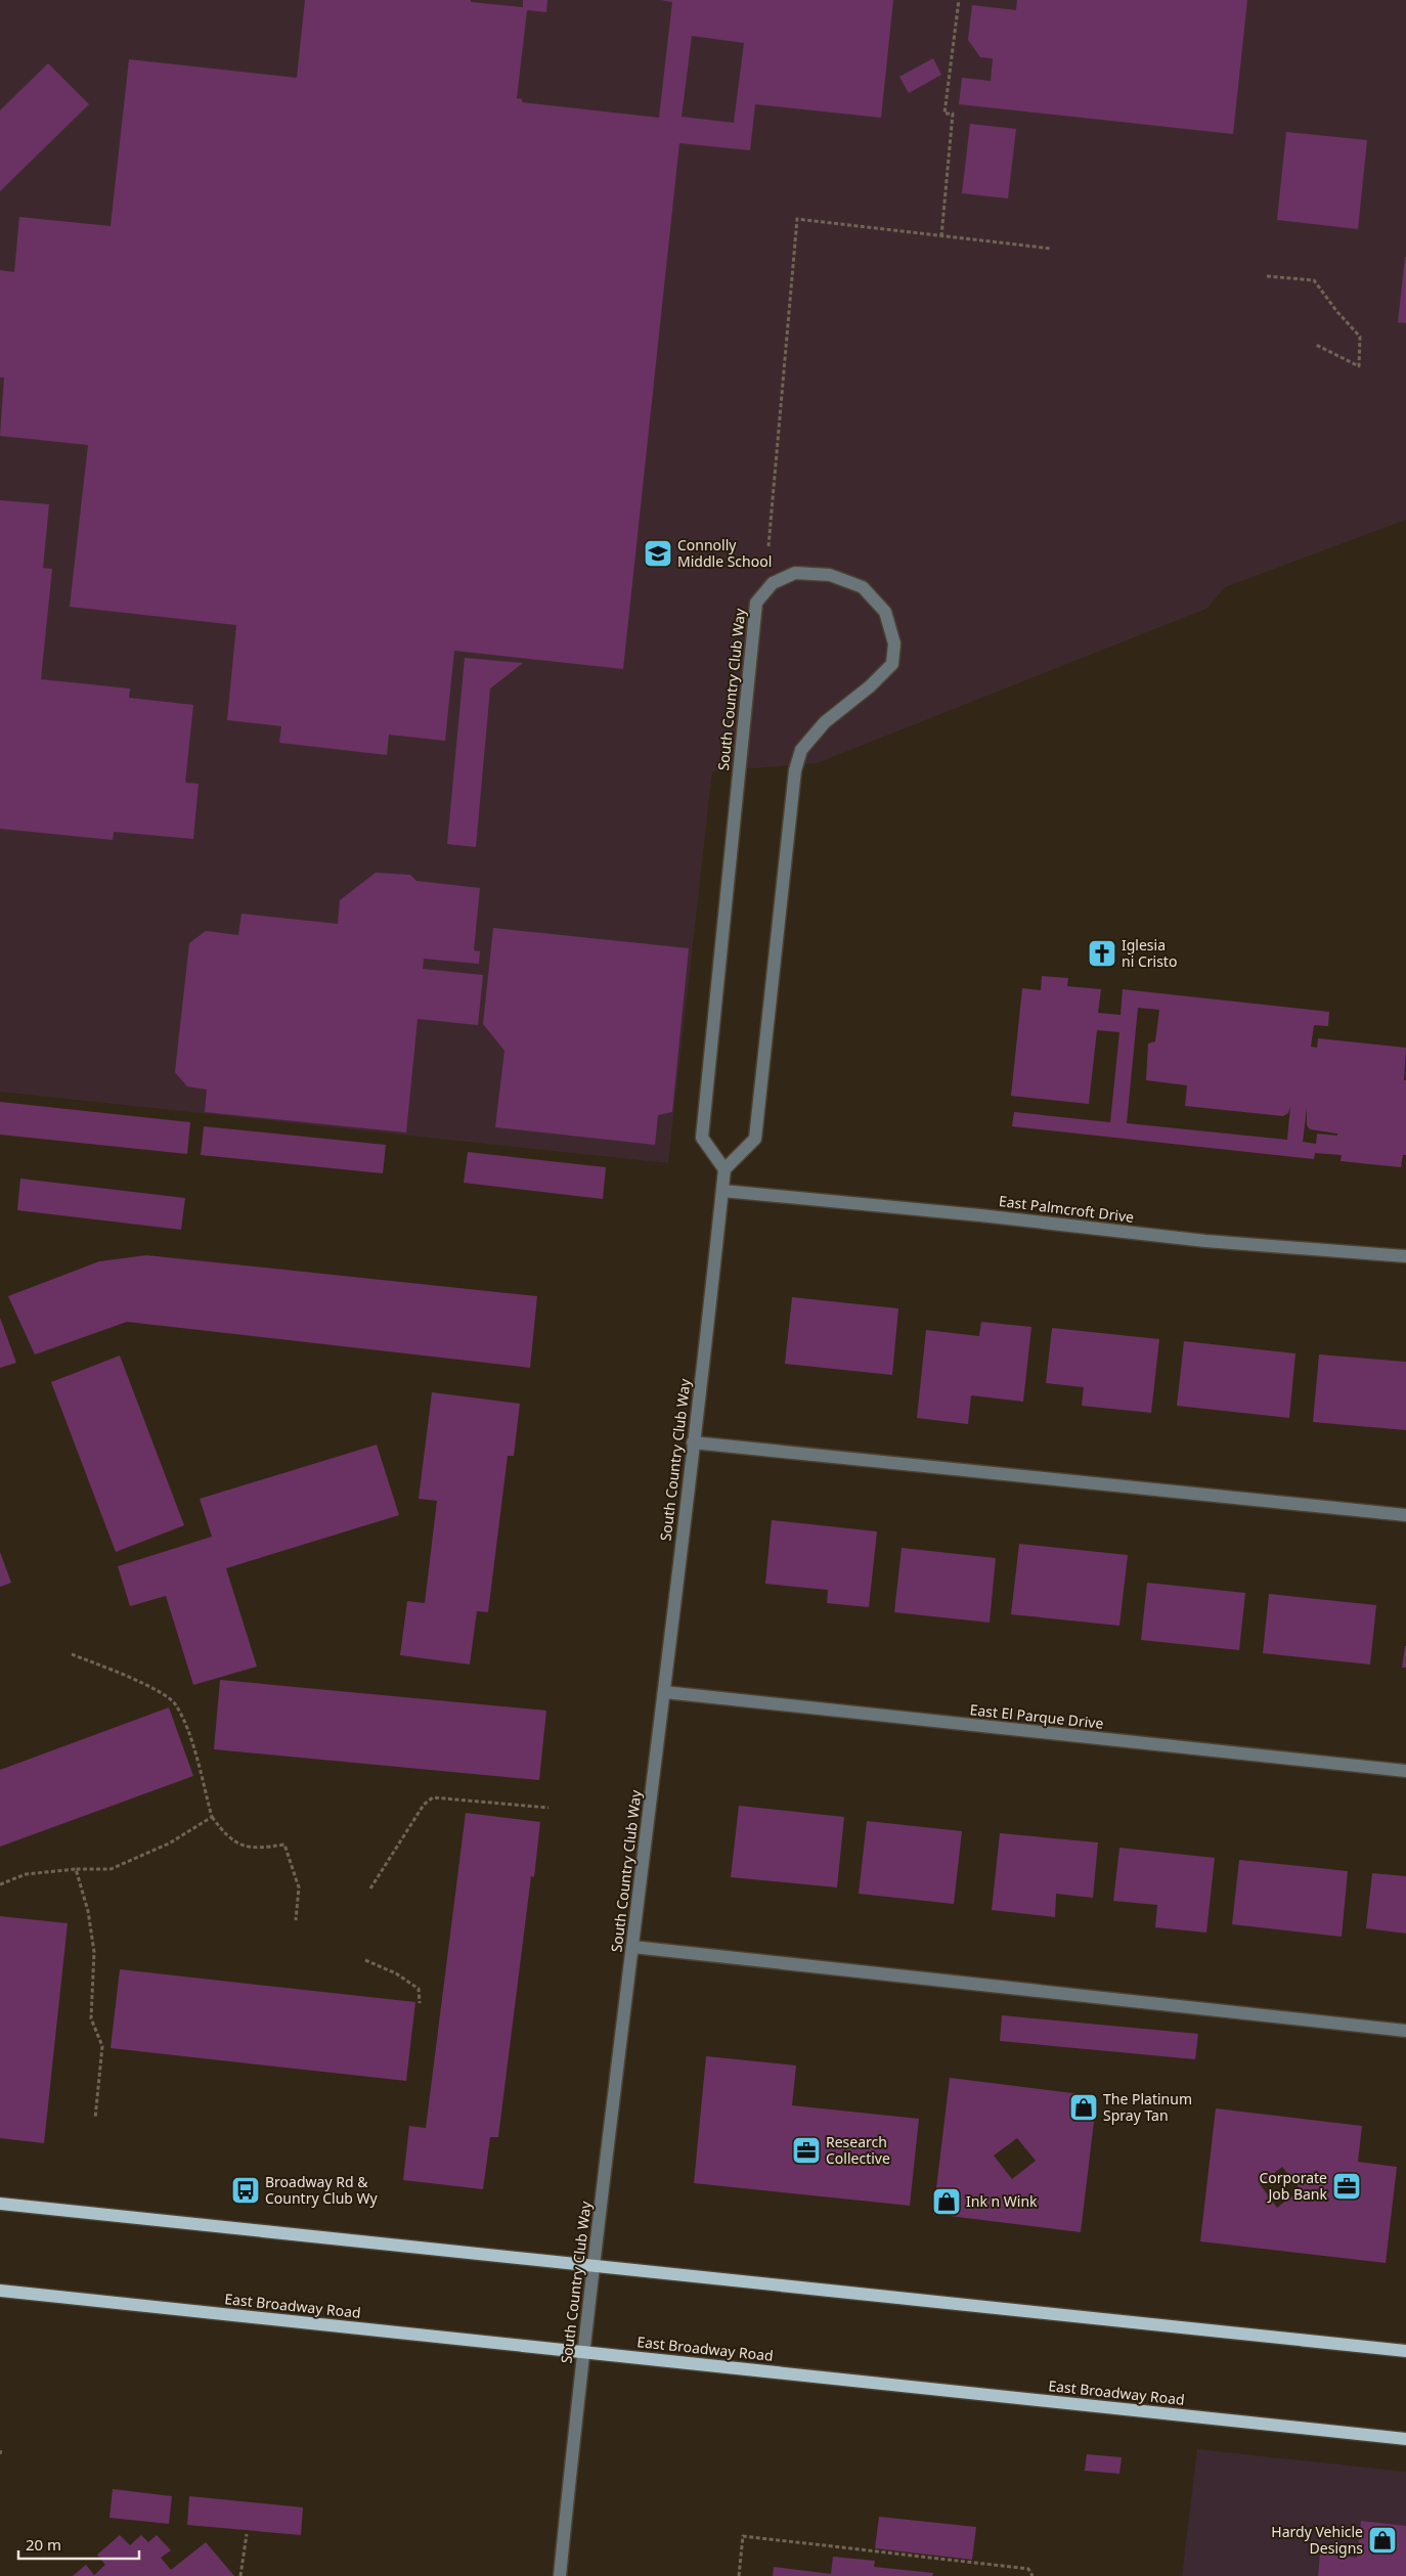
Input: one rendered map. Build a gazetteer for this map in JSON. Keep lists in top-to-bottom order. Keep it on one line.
{"streets":{"main road":["East Broadway Road"],"street":["South Country Club Way","East Palmcroft Drive","East El Parque Drive"]},"crossings":[["South Country Club Way","East Palmcroft Drive"],["South Country Club Way","East El Parque Drive"],["South Country Club Way","East Broadway Road"]],"places":{"school or university":["Connolly Middle School"],"church":["Iglesia ni Cristo"],"shop":["The Platinum Spray Tan","Ink n Wink","Hardy Vehicle Designs"],"office":["Research Collective","Corporate Job Bank"],"bus stop":["Broadway Rd & Country Club Wy"]},"scale_bar":"20 m"}
